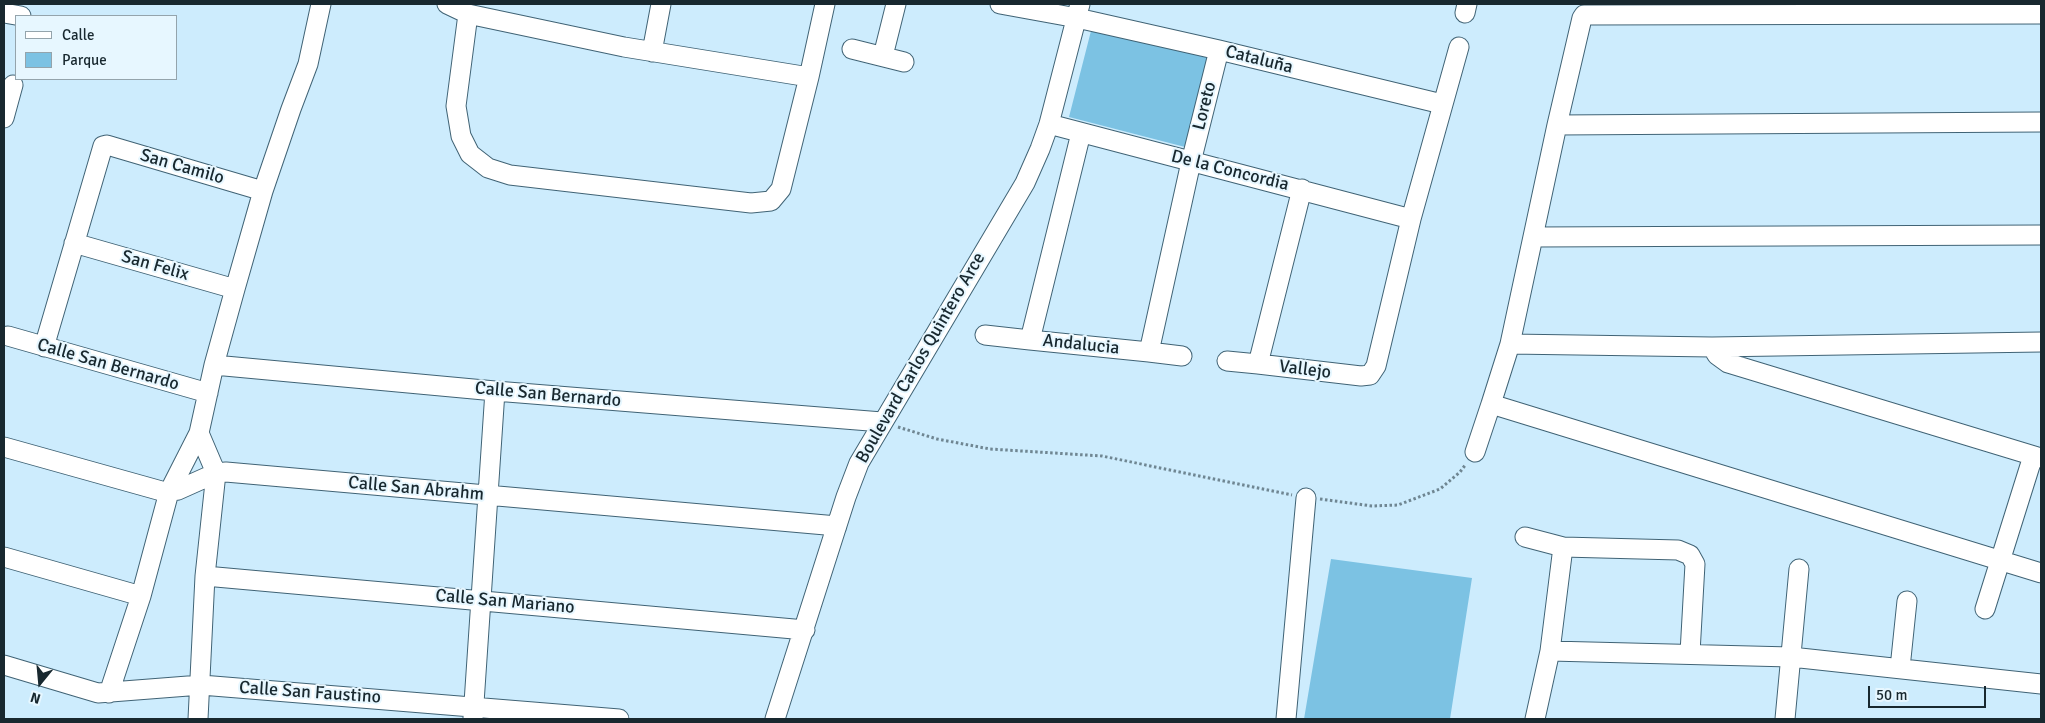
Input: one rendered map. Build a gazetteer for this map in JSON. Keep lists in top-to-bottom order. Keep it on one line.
{"streets":{"street":["Cataluña","Loreto","San Camilo","De la Concordia","San Felix","Andalucia","Boulevard Carlos Quintero Arce","Calle San Bernardo","Vallejo","Calle San Abrahm","Calle San Mariano","Calle San Faustino"]},"crossings":[["Cataluña","Loreto"],["Cataluña","Boulevard Carlos Quintero Arce"],["Loreto","De la Concordia"],["San Camilo","San Felix"],["De la Concordia","Andalucia"],["De la Concordia","Boulevard Carlos Quintero Arce"],["De la Concordia","Vallejo"],["Boulevard Carlos Quintero Arce","Calle San Bernardo"],["Boulevard Carlos Quintero Arce","Calle San Abrahm"],["Boulevard Carlos Quintero Arce","Calle San Mariano"]],"legend":["Calle","Parque"],"scale_bar":"50 m","north":"bottom"}
